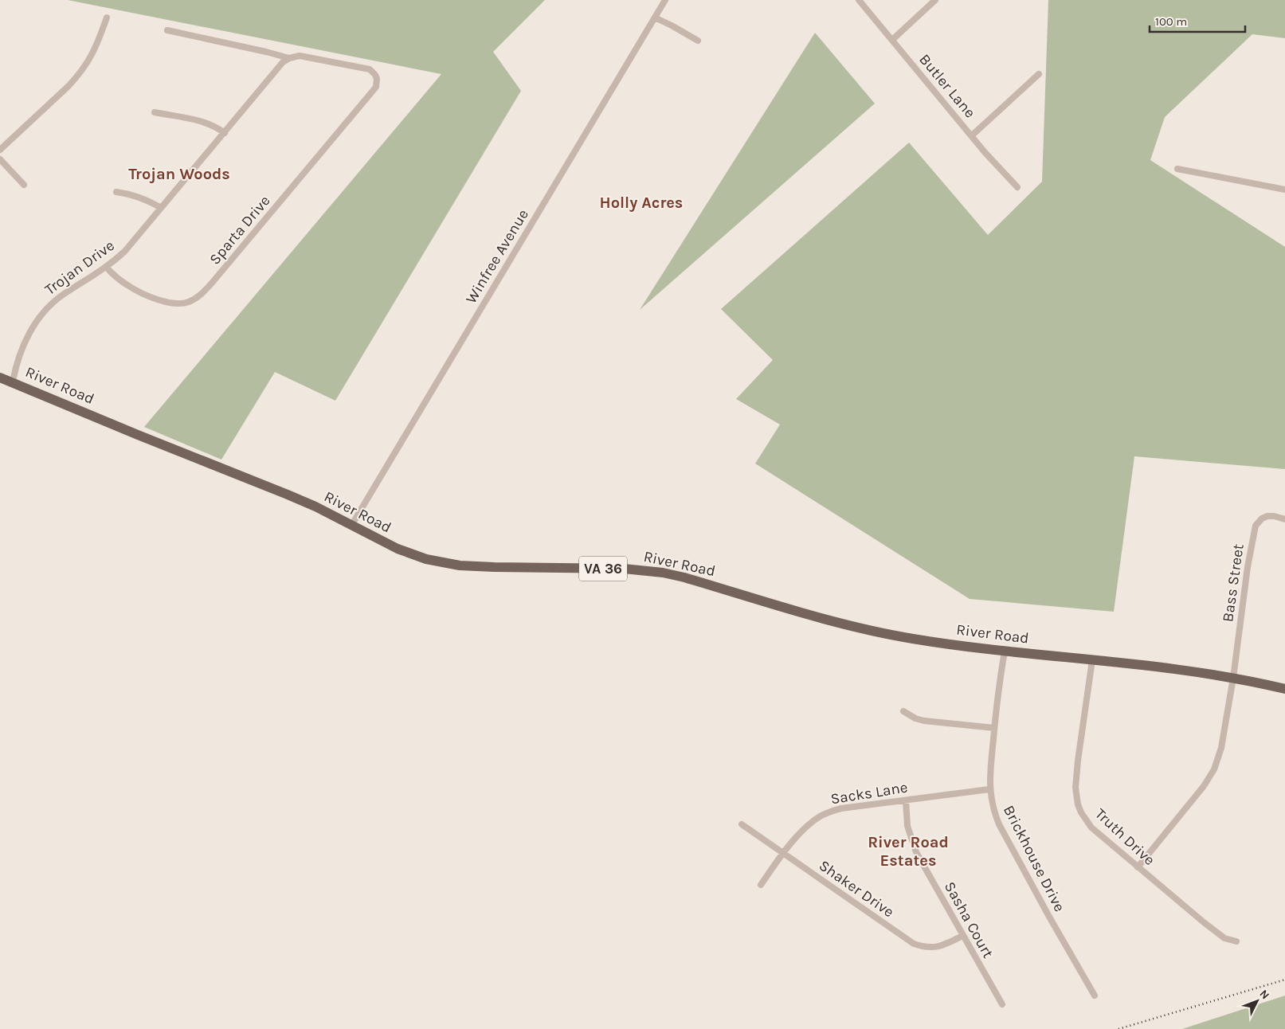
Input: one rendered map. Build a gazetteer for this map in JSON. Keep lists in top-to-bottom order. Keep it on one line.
{"streets":{"main road":["River Road","VA 36"],"street":["Butler Lane","Sparta Drive","Winfree Avenue","Trojan Drive","Bass Street","Sacks Lane","Truth Drive","Brickhouse Drive","Shaker Drive","Sasha Court"]},"crossings":[["Sparta Drive","Trojan Drive"],["Winfree Avenue","River Road"],["Trojan Drive","River Road"],["River Road","Bass Street"],["River Road","Truth Drive"],["River Road","Brickhouse Drive"],["Bass Street","Truth Drive"],["Sacks Lane","Brickhouse Drive"],["Sacks Lane","Shaker Drive"],["Sacks Lane","Sasha Court"],["Shaker Drive","Sasha Court"]],"districts":["Trojan Woods","Holly Acres","River Road Estates"],"scale_bar":"100 m","north":"top right"}
